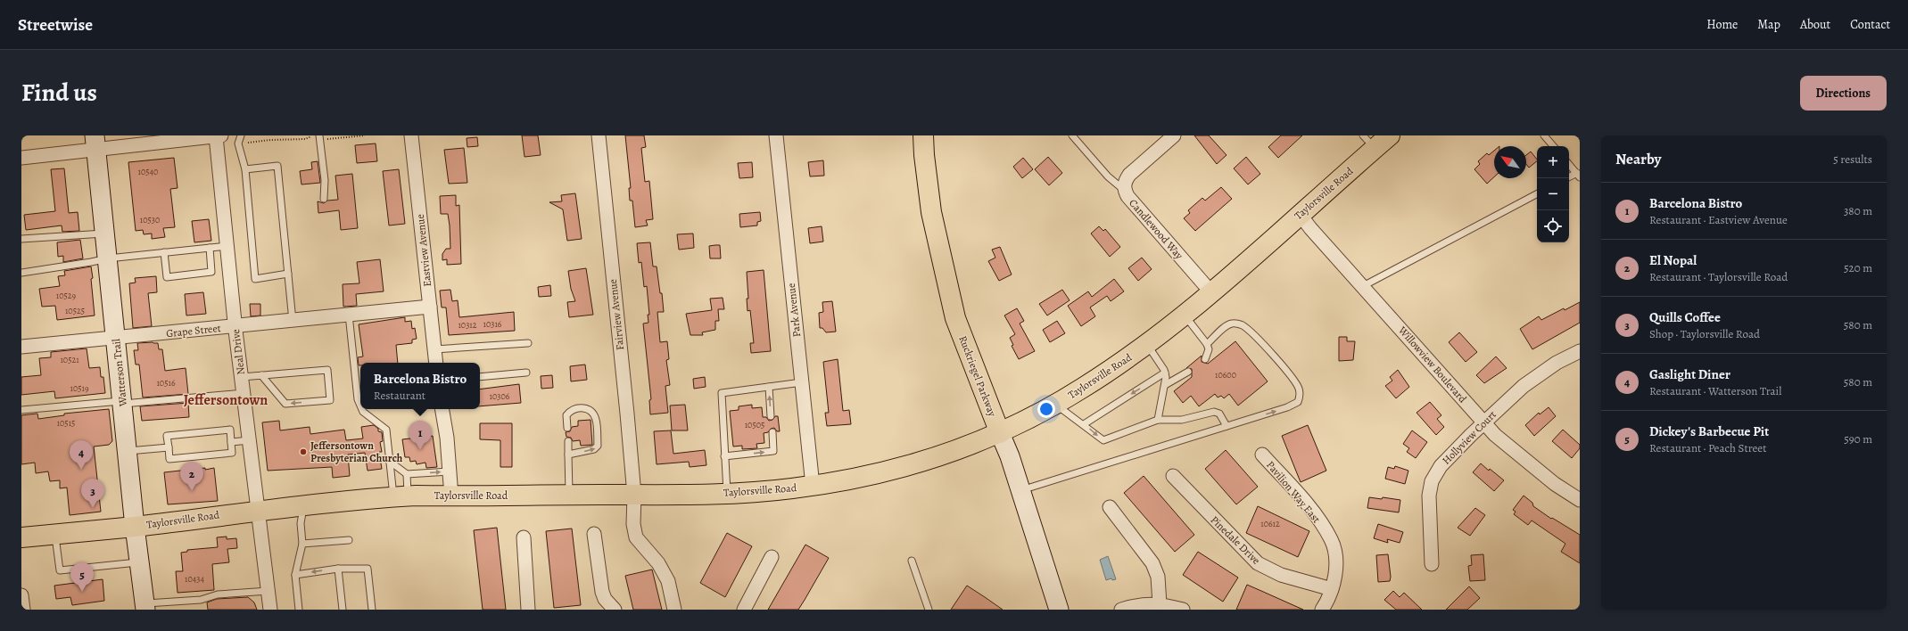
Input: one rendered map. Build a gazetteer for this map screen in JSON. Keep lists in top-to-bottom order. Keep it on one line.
{"streets":{"main road":["Taylorsville Road","Watterson Trail","Ruckriegel Parkway"],"street":["Candlewood Way","Eastview Avenue","Park Avenue","Fairview Avenue","Grape Street","Neal Drive","Willowview Boulevard","Hollyview Court","Pavilion Way East","Pinedale Drive"]},"crossings":[["Taylorsville Road","Candlewood Way"],["Taylorsville Road","Park Avenue"],["Taylorsville Road","Fairview Avenue"],["Taylorsville Road","Neal Drive"],["Taylorsville Road","Willowview Boulevard"],["Taylorsville Road","Watterson Trail"],["Taylorsville Road","Ruckriegel Parkway"],["Eastview Avenue","Grape Street"],["Grape Street","Neal Drive"],["Grape Street","Watterson Trail"],["Willowview Boulevard","Hollyview Court"],["Pavilion Way East","Pinedale Drive"]],"districts":["Jeffersontown"],"places":["Jeffersontown Presbyterian Church"],"house_numbers":["10540","10530","10529","10525","10316","10312","10521","10600","10516","10519","10306","10515","10505","10612","10434"],"north":"top left","page":{"header":"Streetwise","nav":["Home","Map","About","Contact"],"title":"Find us","buttons":"Directions","heading":["Nearby","5 results"],"map_buttons":["+","−"],"list":[{"mark":"1","name":"Barcelona Bistro","note":"Restaurant · Eastview Avenue","value":"380 m"},{"mark":"2","name":"El Nopal","note":"Restaurant · Taylorsville Road","value":"520 m"},{"mark":"3","name":"Quills Coffee","note":"Shop · Taylorsville Road","value":"580 m"},{"mark":"4","name":"Gaslight Diner","note":"Restaurant · Watterson Trail","value":"580 m"},{"mark":"5","name":"Dickey's Barbecue Pit","note":"Restaurant · Peach Street","value":"590 m"}],"popup":["Barcelona Bistro","Restaurant"],"pins":["1","4","2","3","5"]}}
